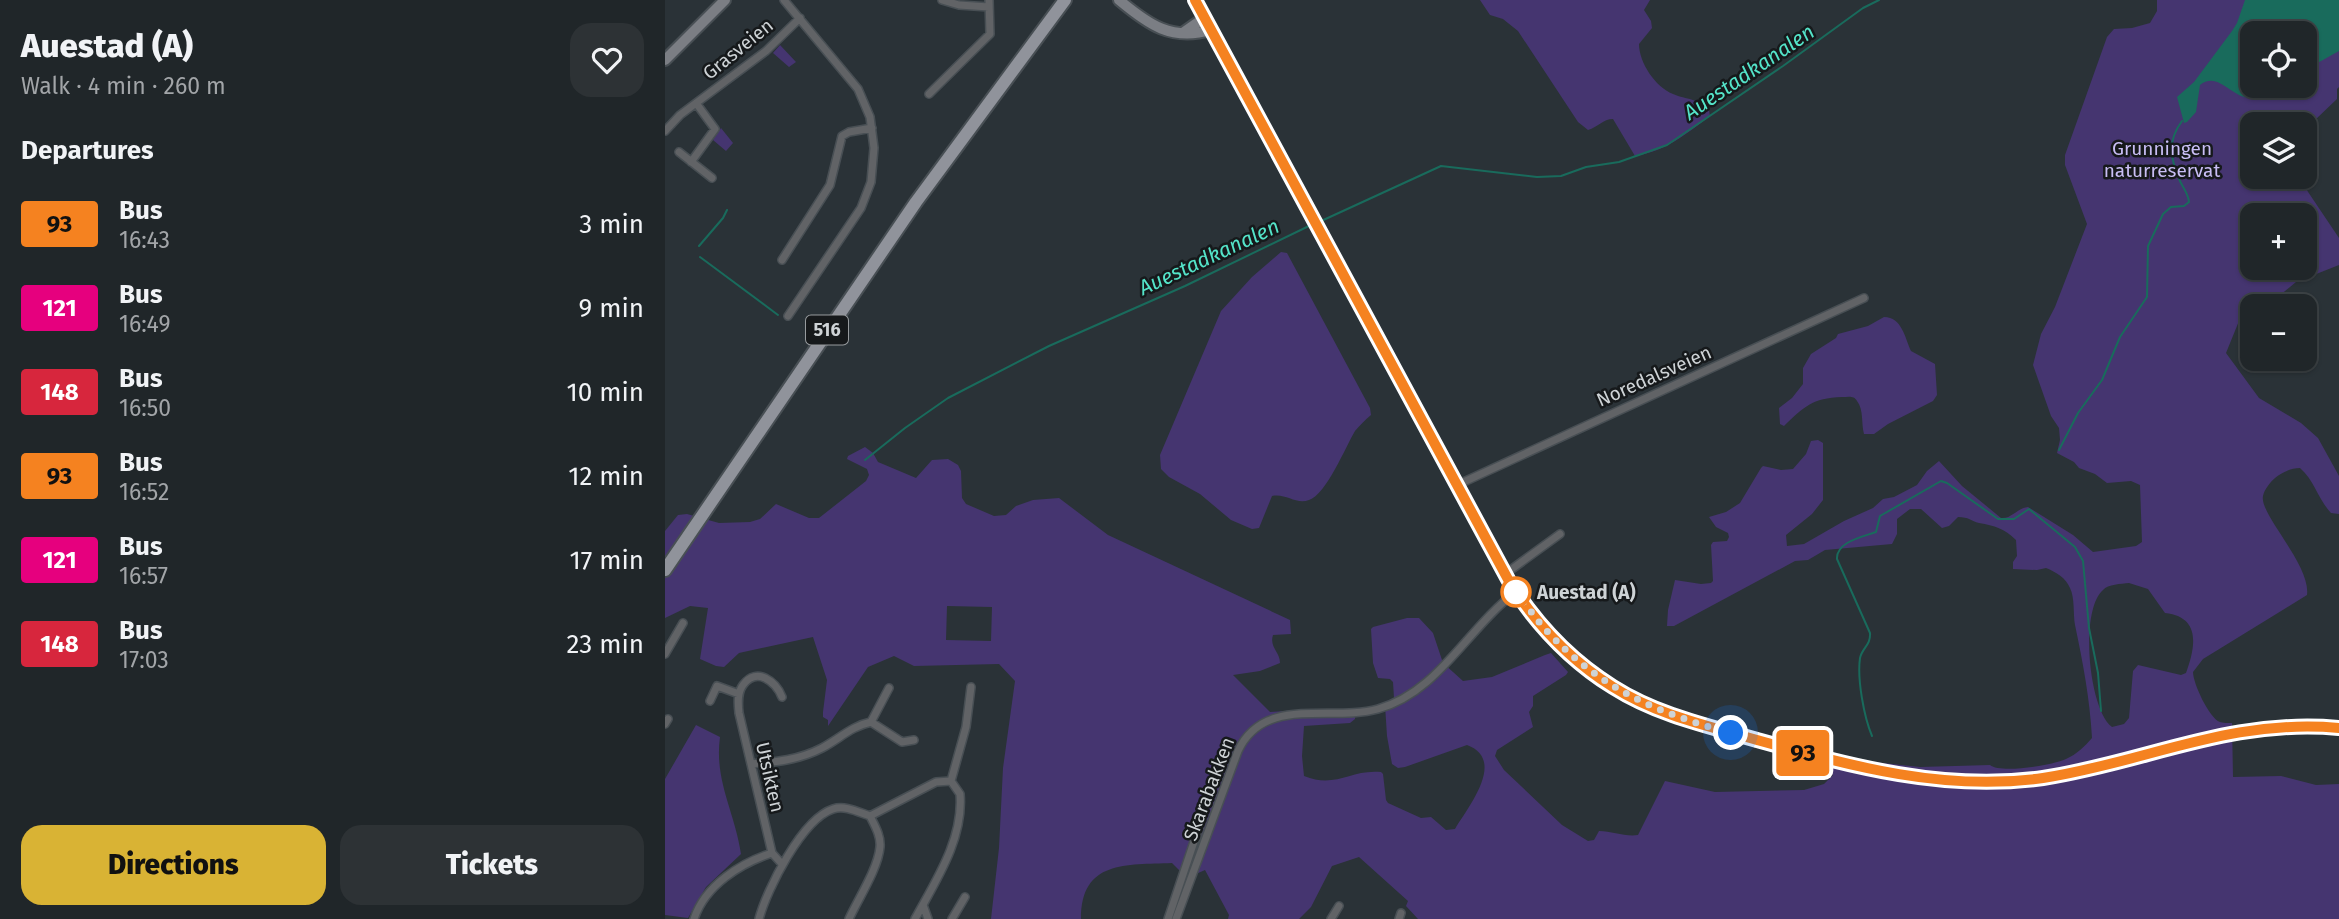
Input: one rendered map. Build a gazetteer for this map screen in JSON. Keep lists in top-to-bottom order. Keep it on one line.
{"streets":{"main road":["516"],"street":["Grasveien","Noredalsveien","Utsikten","Skarabakken"]},"water":["Auestadkanalen"],"parks":["Grunningen naturreservat"],"places":["Auestad (A)"],"lines":["bus line 93"],"page":{"heading":[["Auestad (A)","Walk · 4 min · 260 m"],"Departures"],"on_map":"93","map_buttons":["+","−"],"list":[{"mark":"93","name":"Bus","note":"16:43","value":"3 min"},{"mark":"121","name":"Bus","note":"16:49","value":"9 min"},{"mark":"148","name":"Bus","note":"16:50","value":"10 min"},{"mark":"93","name":"Bus","note":"16:52","value":"12 min"},{"mark":"121","name":"Bus","note":"16:57","value":"17 min"},{"mark":"148","name":"Bus","note":"17:03","value":"23 min"}],"buttons":["Directions","Tickets"]}}
